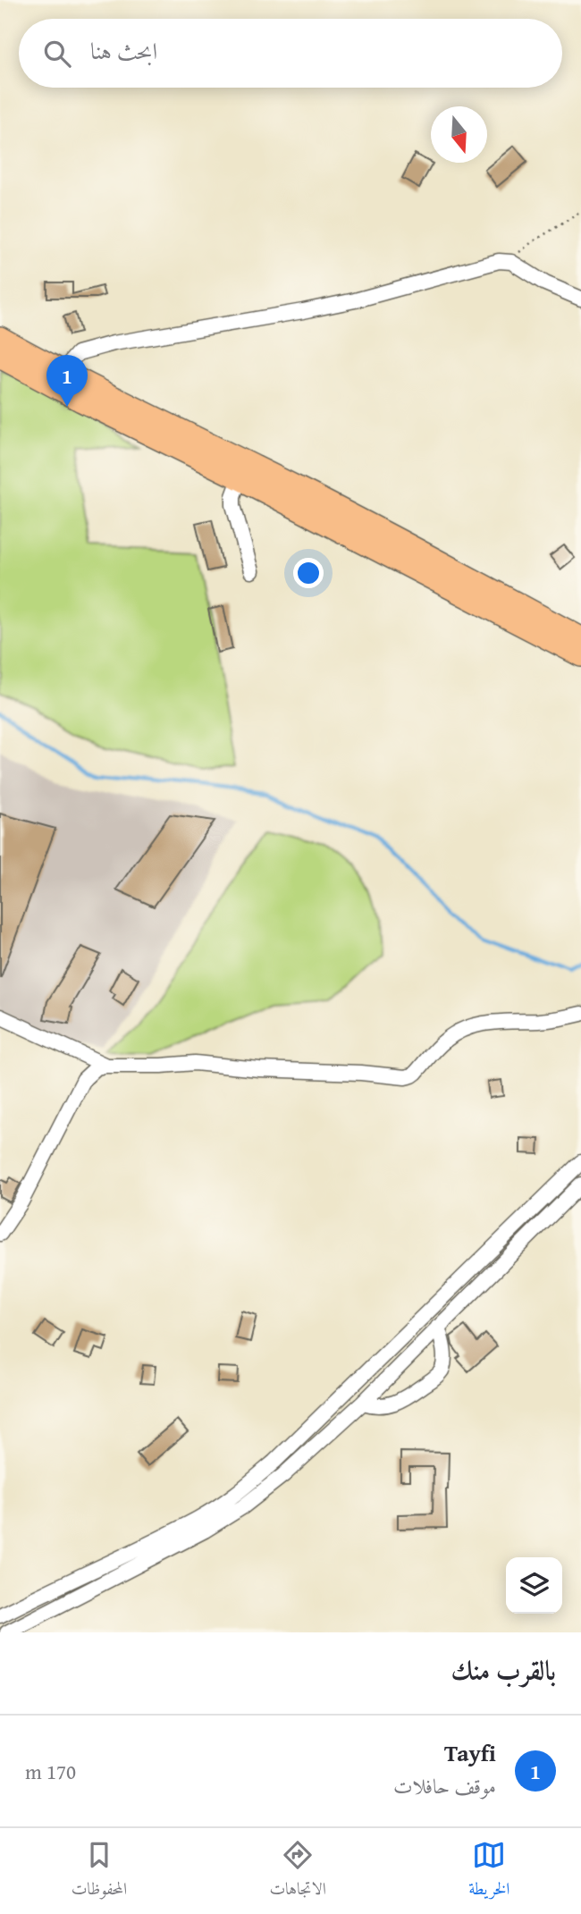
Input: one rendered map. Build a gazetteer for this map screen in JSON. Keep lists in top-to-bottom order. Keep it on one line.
{"north":"bottom","page":{"search":"ابحث هنا","pins":"1","heading":"بالقرب منك","list":[{"mark":"1","name":"Tayfi","note":"موقف حافلات","value":"170 m"}],"nav":["الخريطة","الاتجاهات","المحفوظات"]}}
